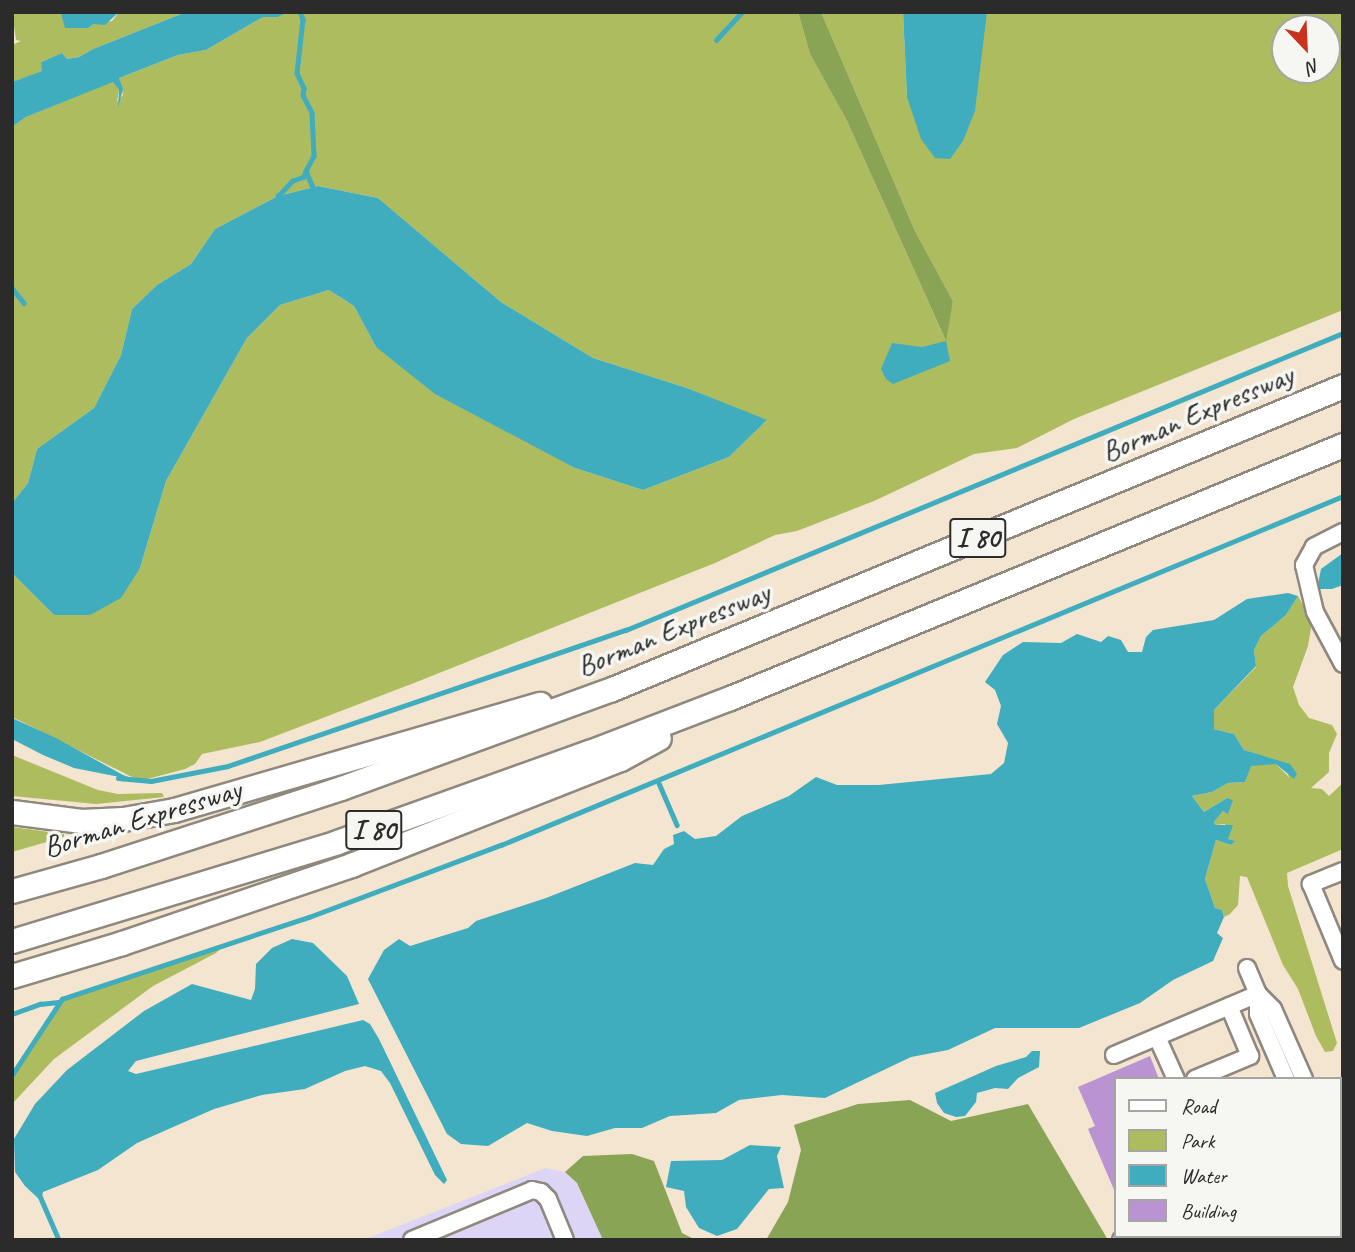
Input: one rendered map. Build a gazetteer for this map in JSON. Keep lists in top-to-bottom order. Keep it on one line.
{"streets":{"highway":["Borman Expressway","I 80"]},"legend":["Road","Park","Water","Building"],"north":"bottom right"}
